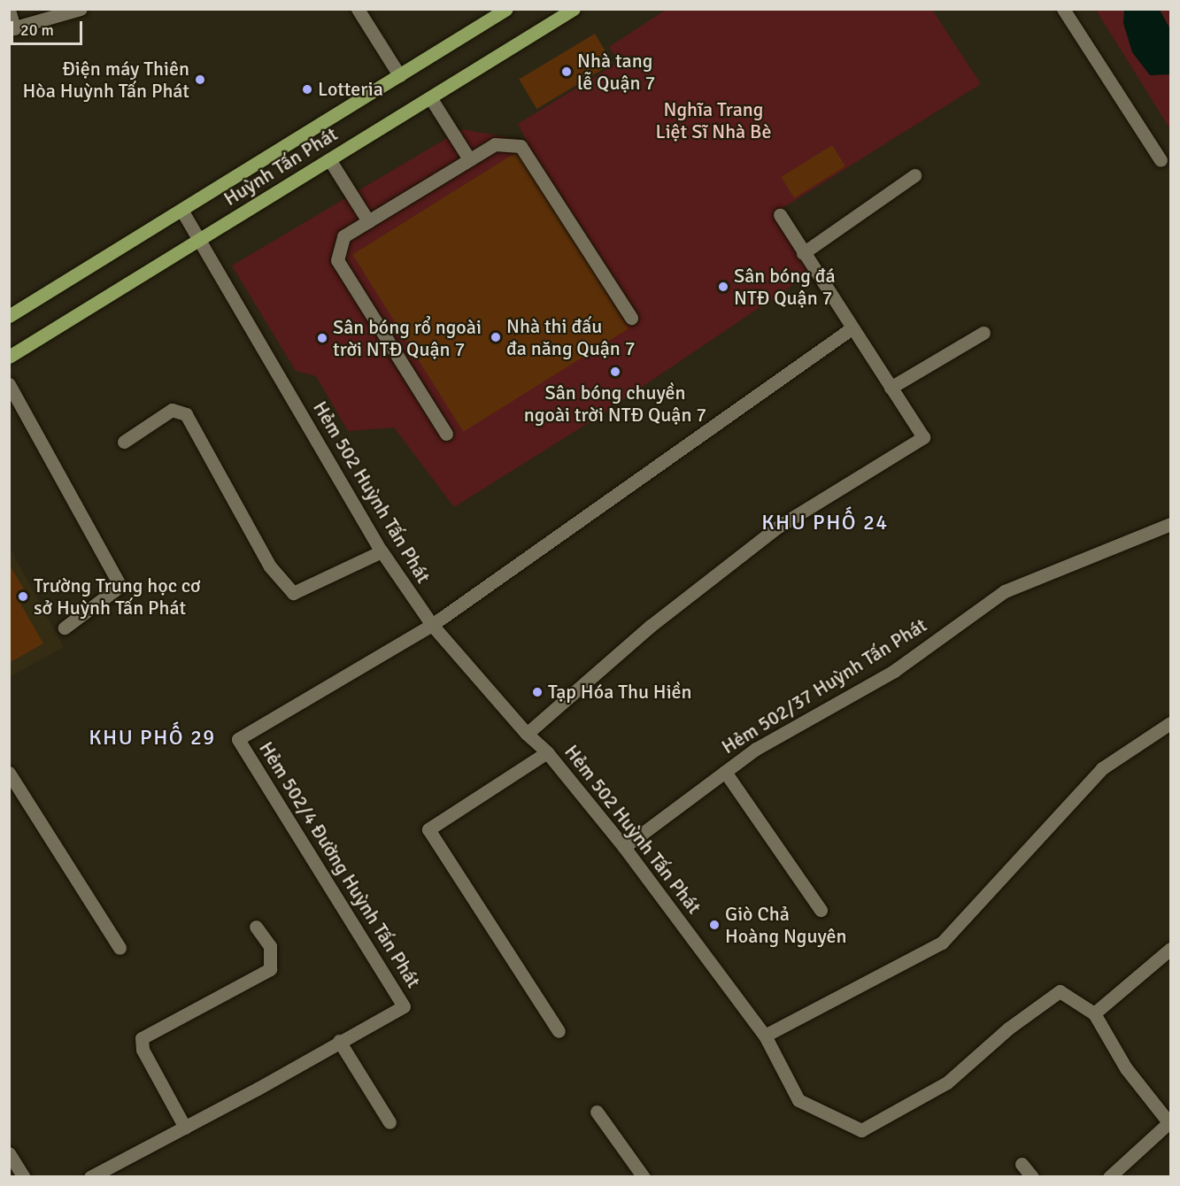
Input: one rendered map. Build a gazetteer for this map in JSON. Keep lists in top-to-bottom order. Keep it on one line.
{"streets":{"main road":["Huỳnh Tấn Phát"],"street":["Hẻm 502 Huỳnh Tấn Phát","Hẻm 502/37 Huỳnh Tấn Phát","Hẻm 502/4 Đường Huỳnh Tấn Phát"]},"crossings":[["Huỳnh Tấn Phát","Hẻm 502 Huỳnh Tấn Phát"],["Hẻm 502 Huỳnh Tấn Phát","Hẻm 502/37 Huỳnh Tấn Phát"],["Hẻm 502 Huỳnh Tấn Phát","Hẻm 502/4 Đường Huỳnh Tấn Phát"]],"districts":["KHU PHỐ 24","KHU PHỐ 29"],"parks":["Nghĩa Trang Liệt Sĩ Nhà Bè"],"places":["Nhà tang lễ Quận 7","Điện máy Thiên Hòa Huỳnh Tấn Phát","Lotteria","Sân bóng đá NTĐ Quận 7","Nhà thi đấu đa năng Quận 7","Sân bóng rổ ngoài trời NTĐ Quận 7","Sân bóng chuyền ngoài trời NTĐ Quận 7","Trường Trung học cơ sở Huỳnh Tấn Phát","Tạp Hóa Thu Hiền","Giò Chả Hoàng Nguyên"],"scale_bar":"20 m"}
